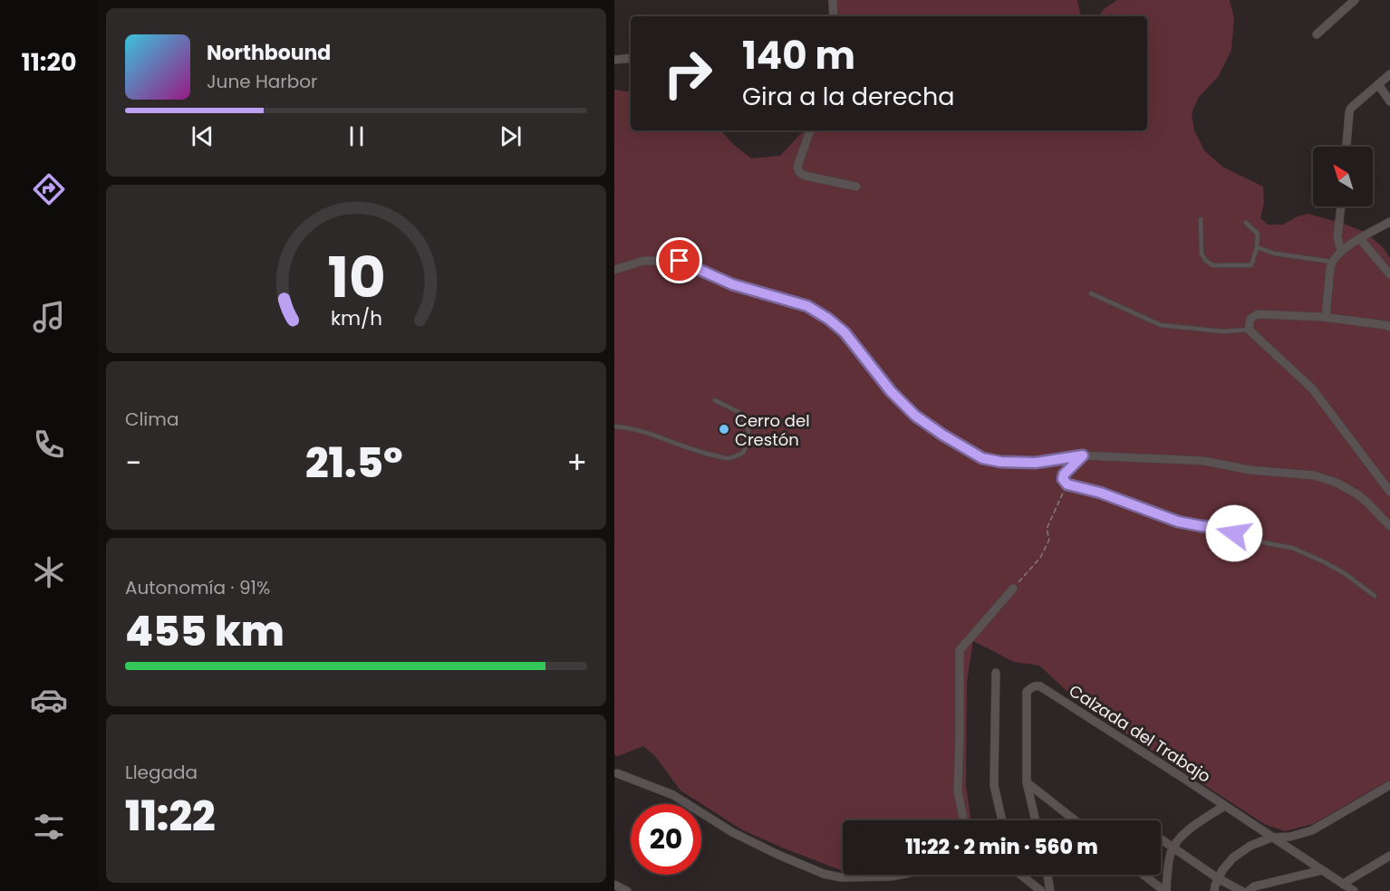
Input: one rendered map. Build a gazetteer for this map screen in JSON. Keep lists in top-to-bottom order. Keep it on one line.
{"streets":{"street":["Calzada del Trabajo"]},"places":["Cerro del Crestón"],"north":"top left","page":{"tabs":"11:20","turn":["140 m","Gira a la derecha"],"song":["Northbound","June Harbor"],"tile":["Clima",["Autonomía · 91%","455 km"],["Llegada","11:22"]],"heat":["−","21.5°","+"],"limit":"20","trip":"11:22 · 2 min · 560 m","gauge":["10","km/h"]}}
